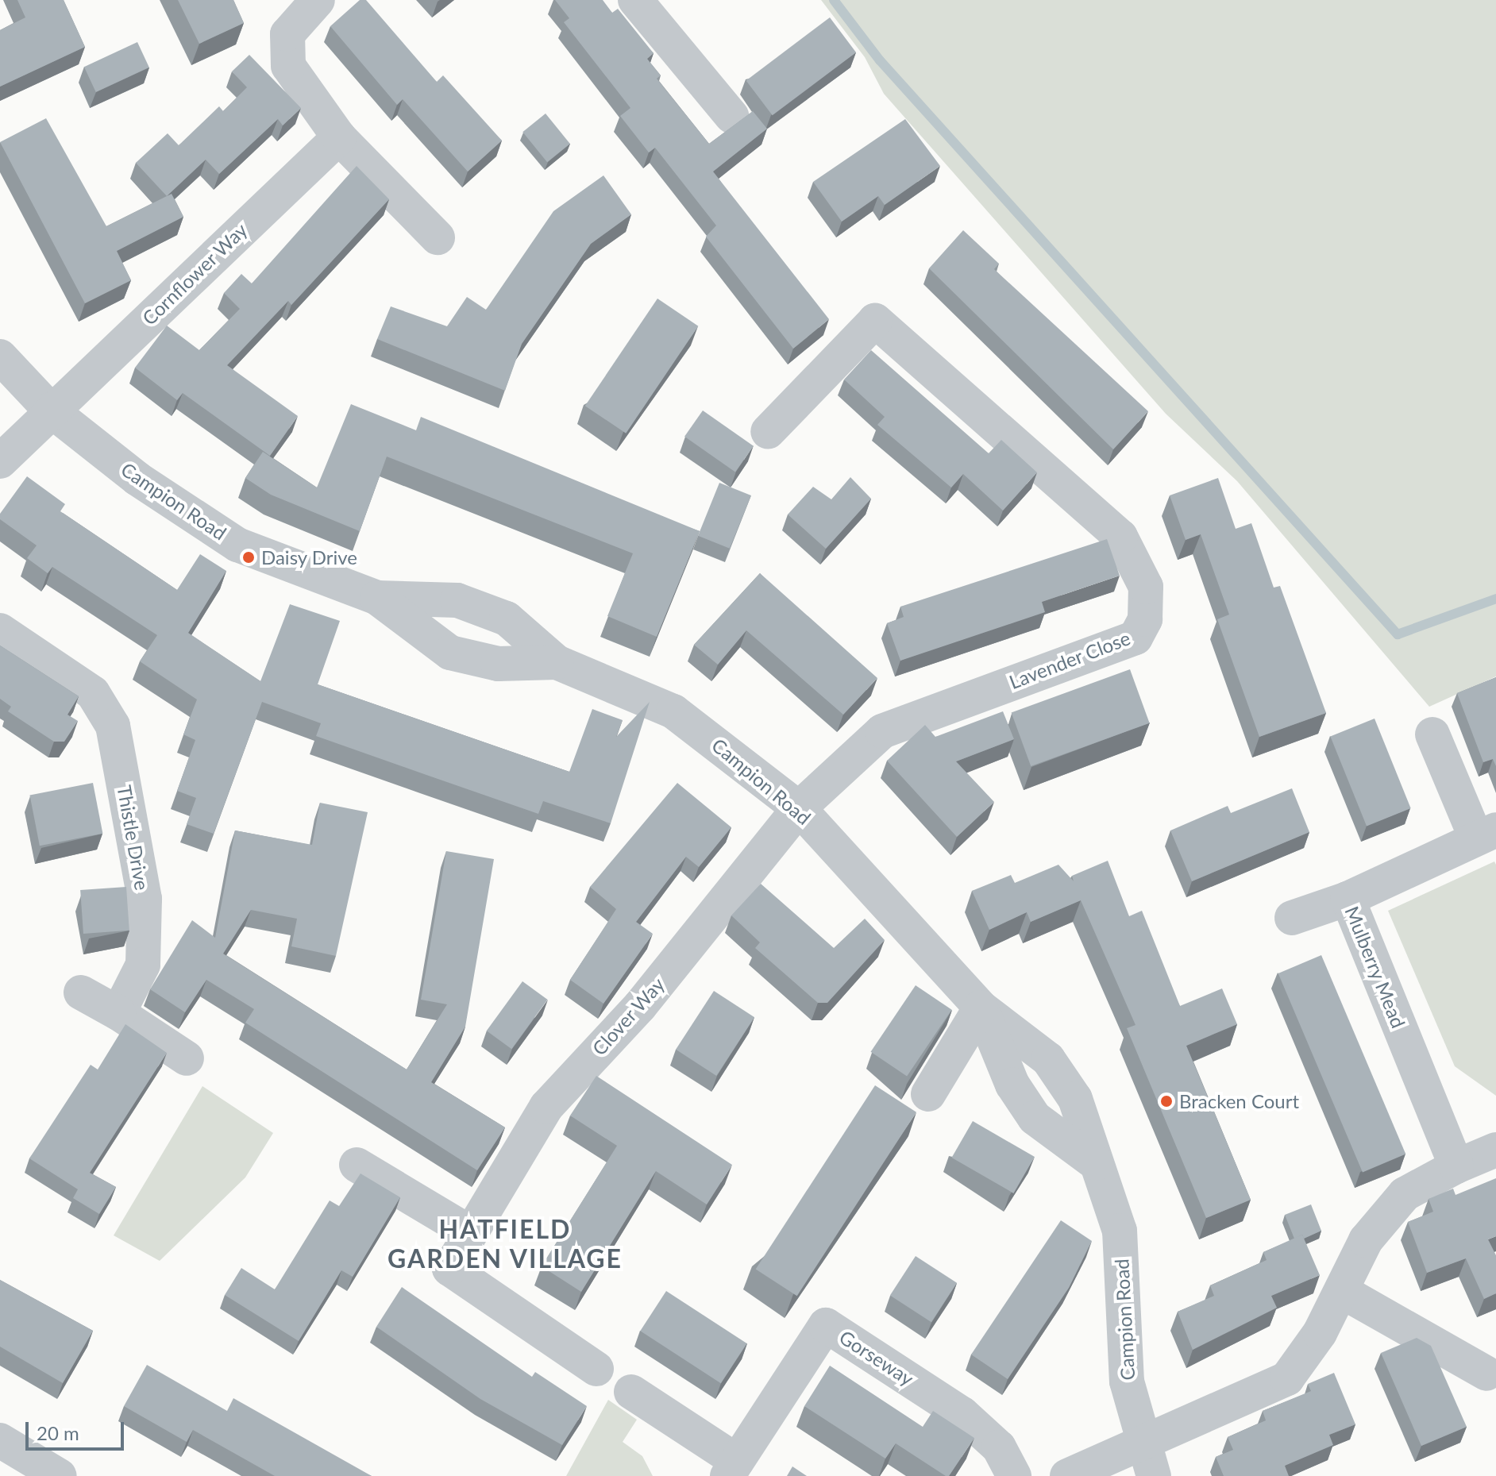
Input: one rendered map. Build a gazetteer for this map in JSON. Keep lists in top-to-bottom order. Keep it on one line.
{"streets":{"street":["Cornflower Way","Campion Road","Lavender Close","Thistle Drive","Mulberry Mead","Clover Way","Gorseway"]},"crossings":[["Cornflower Way","Campion Road"],["Campion Road","Lavender Close"],["Campion Road","Clover Way"],["Lavender Close","Clover Way"]],"districts":["HATFIELD GARDEN VILLAGE"],"places":["Daisy Drive","Bracken Court"],"scale_bar":"20 m"}
